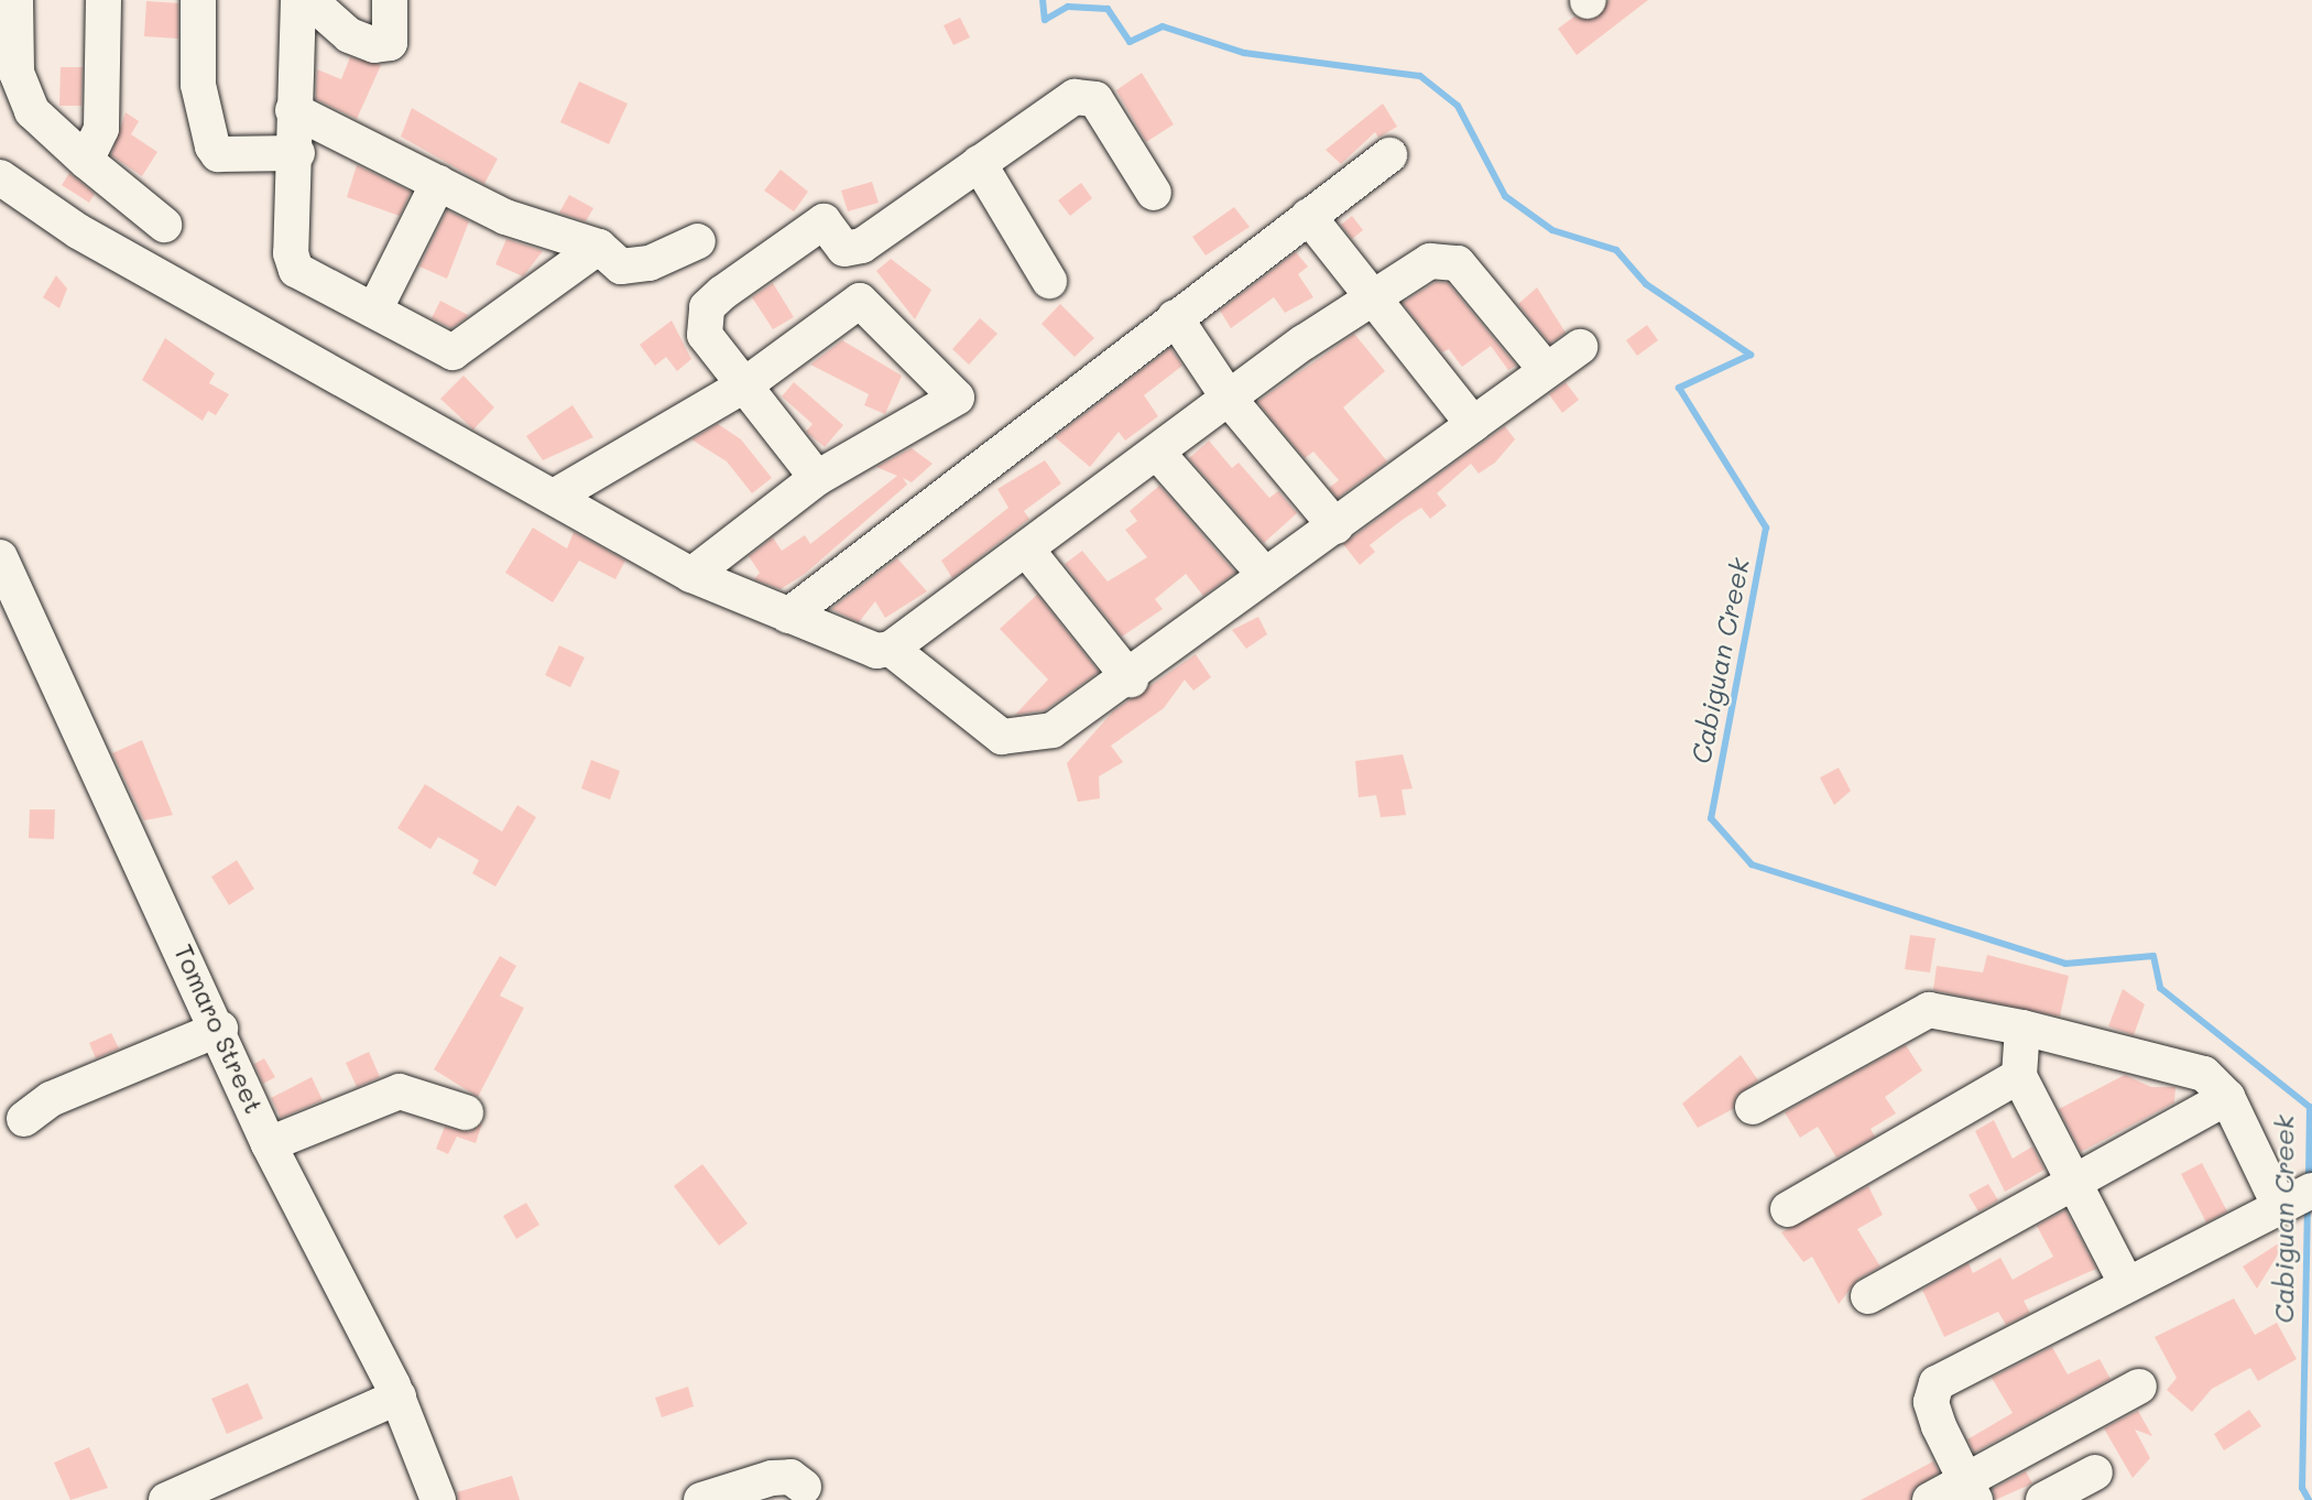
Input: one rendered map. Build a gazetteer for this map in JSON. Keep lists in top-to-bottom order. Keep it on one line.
{"streets":{"street":["Tomaro Street"]},"water":["Cabiguan Creek"]}
